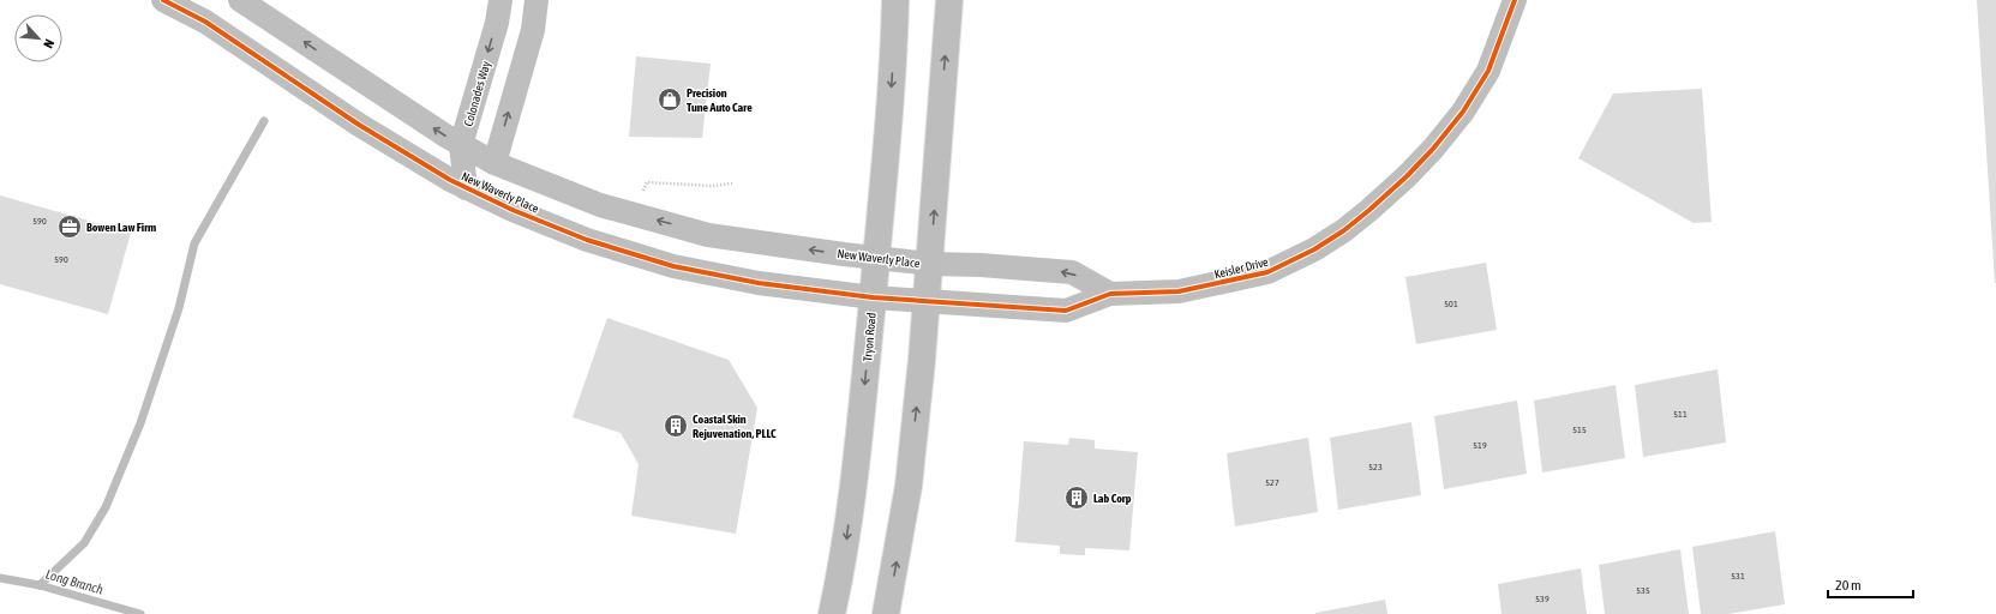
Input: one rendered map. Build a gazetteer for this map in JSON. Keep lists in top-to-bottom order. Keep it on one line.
{"streets":{"main road":["Tryon Road"],"street":["Colonades Way","New Waverly Place","Keisler Drive"]},"crossings":[["Colonades Way","New Waverly Place"],["New Waverly Place","Keisler Drive"],["New Waverly Place","Tryon Road"],["Keisler Drive","Tryon Road"]],"water":["Long Branch"],"places":{"shop":["Precision Tune Auto Care"],"office":["Bowen Law Firm"],"building":["Coastal Skin Rejuvenation, PLLC","Lab Corp"]},"house_numbers":["590","590","501","511","515","519","523","527","531","535","539"],"scale_bar":"20 m","north":"bottom right"}
